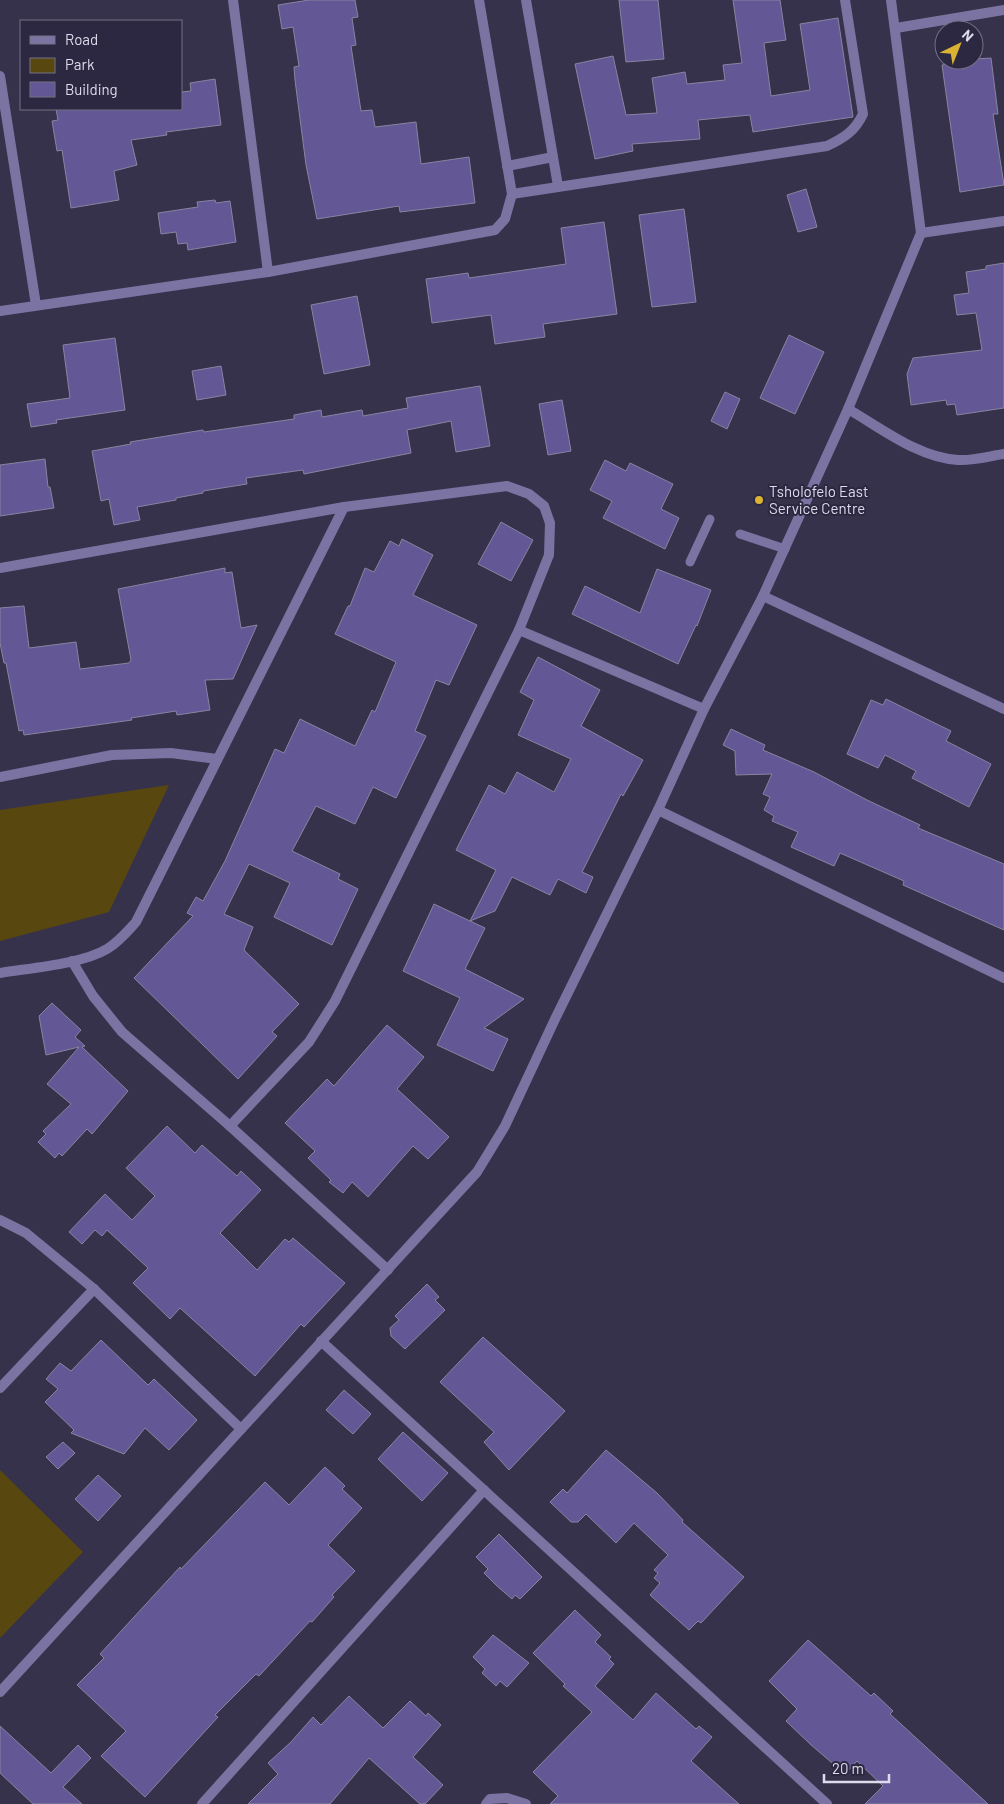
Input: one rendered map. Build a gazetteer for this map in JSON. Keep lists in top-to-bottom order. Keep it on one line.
{"places":["Tsholofelo East Service Centre"],"legend":["Road","Park","Building"],"scale_bar":"20 m","north":"top right"}
